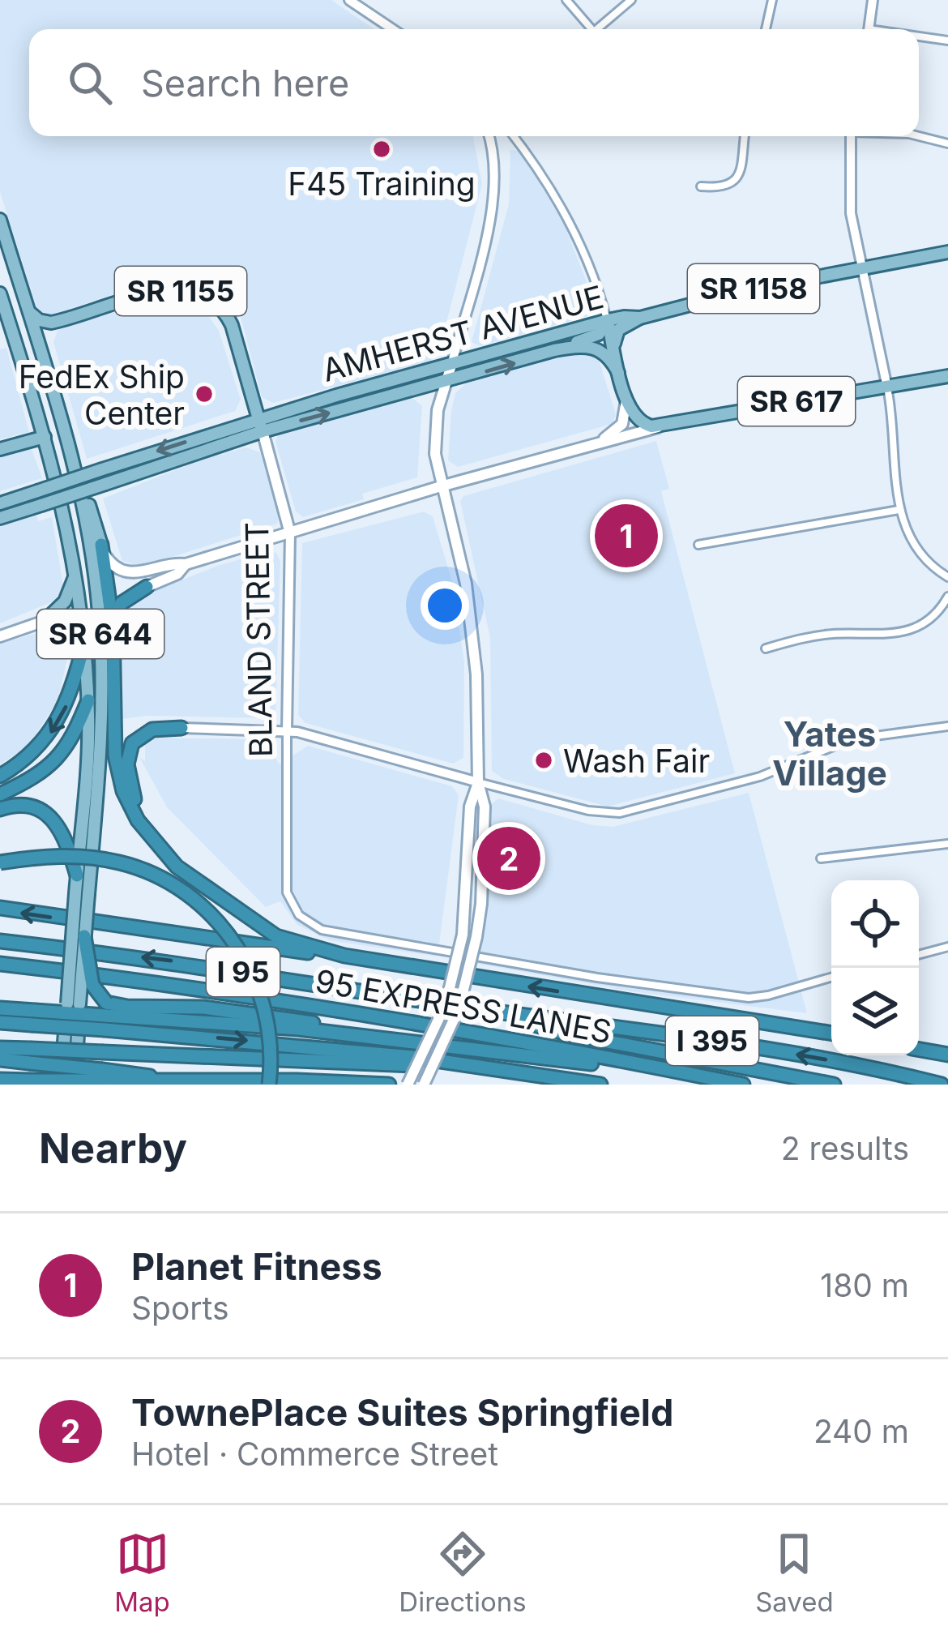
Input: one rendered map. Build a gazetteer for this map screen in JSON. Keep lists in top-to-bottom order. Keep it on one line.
{"streets":{"highway":["I 95","95 EXPRESS LANES","I 395"],"main road":["SR 1158","SR 1155","AMHERST AVENUE","SR 617","SR 644","BLAND STREET"]},"crossings":[["AMHERST AVENUE","BLAND STREET"],["SR 617","BLAND STREET"],["I 95","I 395"]],"districts":["Yates Village"],"places":["F45 Training","FedEx Ship Center","Wash Fair"],"page":{"search":"Search here","pins":["1","2"],"heading":["Nearby","2 results"],"list":[{"mark":"1","name":"Planet Fitness","note":"Sports","value":"180 m"},{"mark":"2","name":"TownePlace Suites Springfield","note":"Hotel · Commerce Street","value":"240 m"}],"nav":["Map","Directions","Saved"]}}
